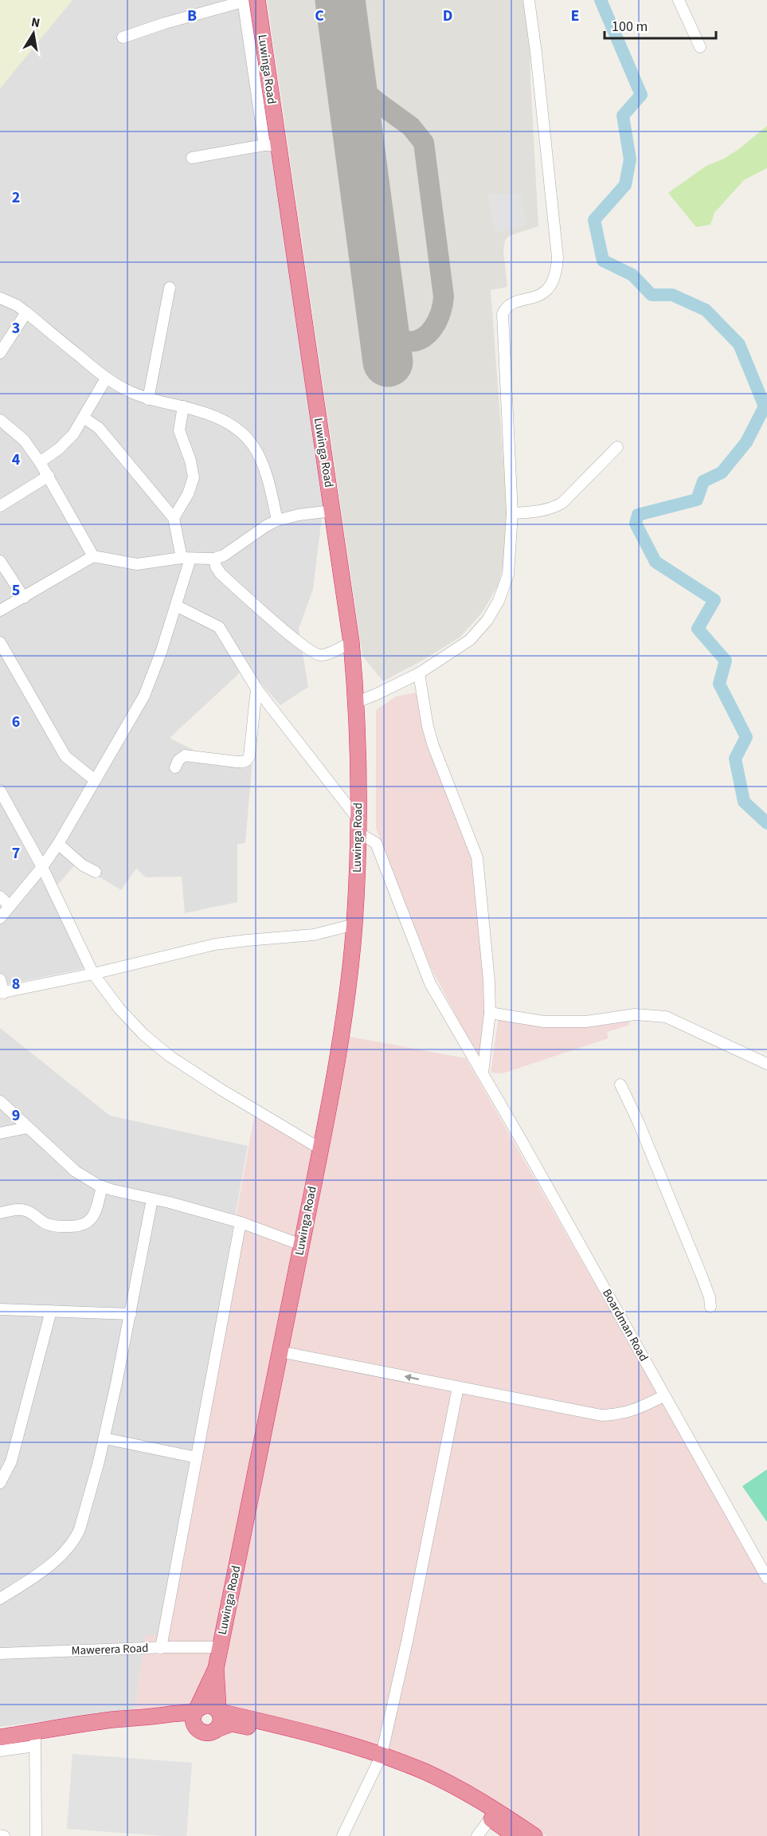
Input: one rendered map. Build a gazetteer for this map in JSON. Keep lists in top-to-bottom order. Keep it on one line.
{"streets":{"highway":["Luwinga Road"],"street":["Boardman Road","Mawerera Road"]},"crossings":[["Luwinga Road","Boardman Road"],["Luwinga Road","Mawerera Road"]],"scale_bar":"100 m","north":"top","grid":{"columns":["B","C","D","E"],"rows":["2","3","4","5","6","7","8","9"]}}
